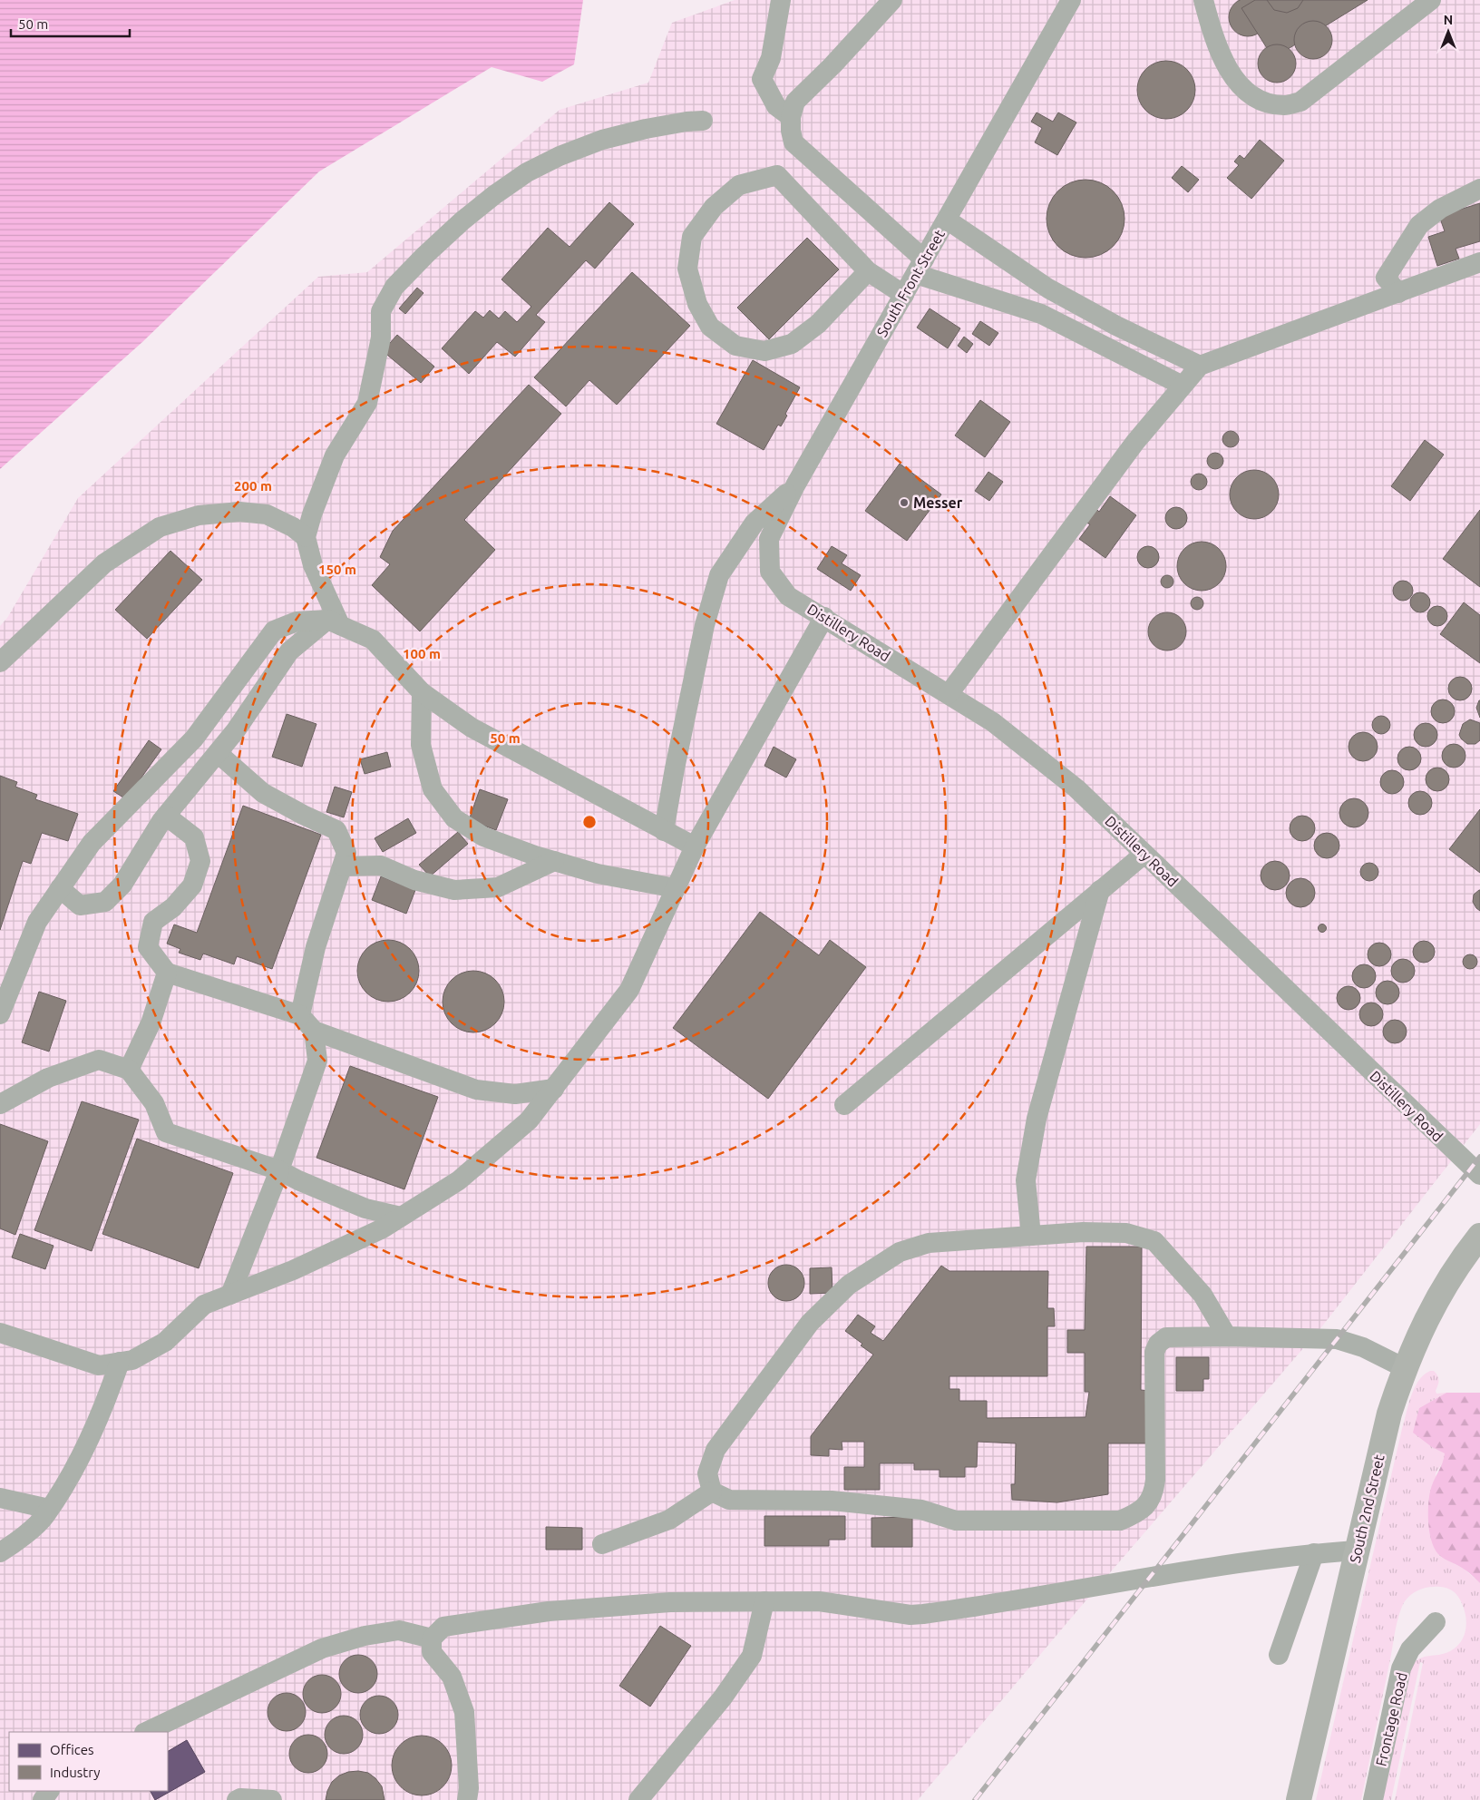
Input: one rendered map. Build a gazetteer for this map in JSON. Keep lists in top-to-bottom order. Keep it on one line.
{"streets":{"main road":["South 2nd Street"],"street":["South Front Street","Distillery Road","Frontage Road"]},"crossings":[["South Front Street","Distillery Road"]],"places":["Messer"],"legend":["Offices","Industry"],"scale_bar":"50 m","north":"top","rings":["200 m","150 m","100 m","50 m"]}
